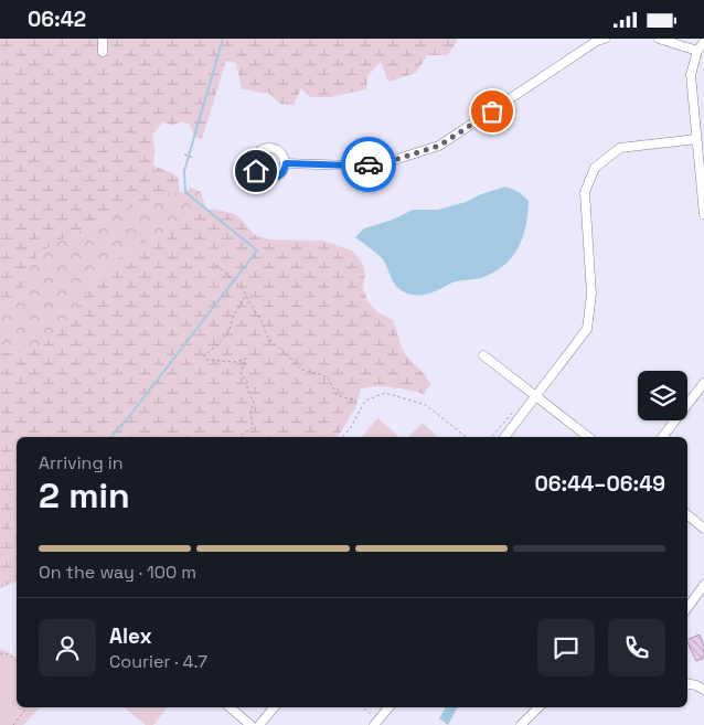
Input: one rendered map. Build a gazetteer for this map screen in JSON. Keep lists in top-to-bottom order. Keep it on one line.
{"page":{"status":"06:42","heading":["2 min","Arriving in","06:44–06:49"],"panel":["Alex","Courier · 4.7"],"bar":"On the way · 100 m"}}
